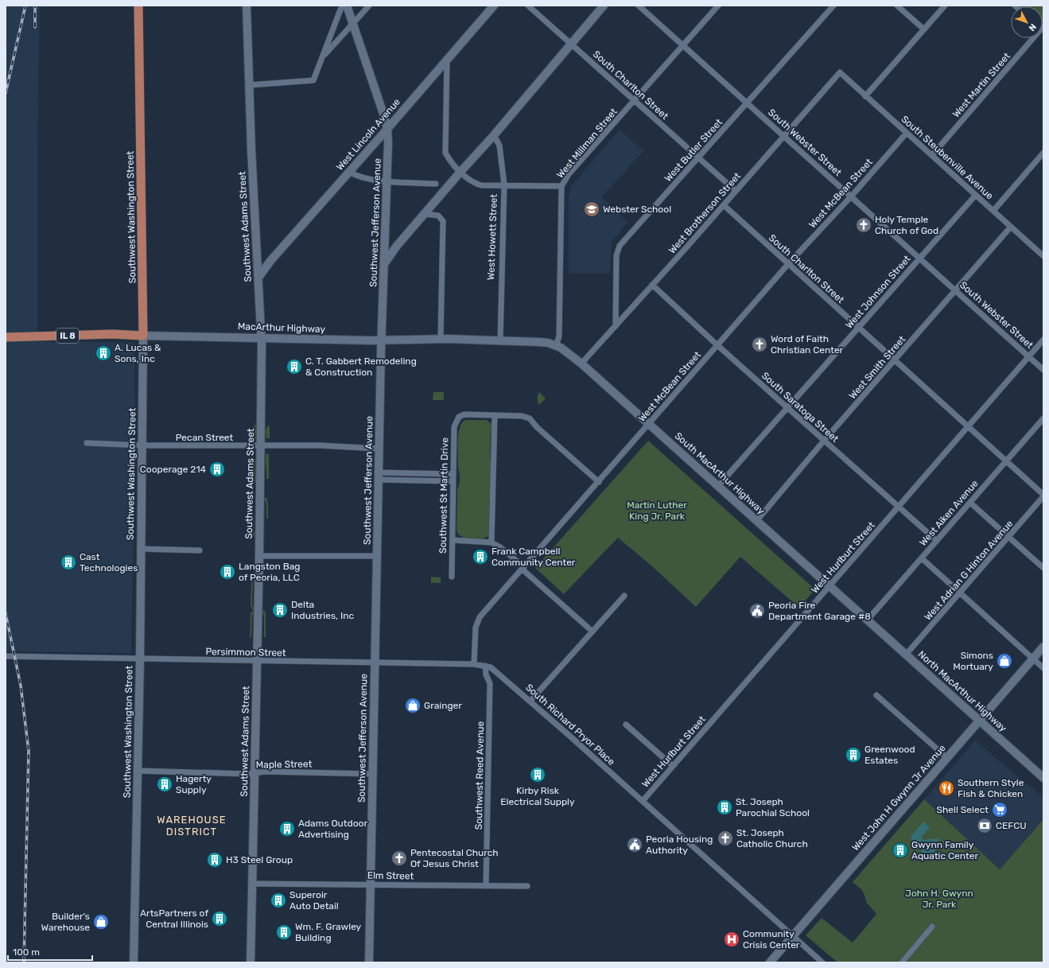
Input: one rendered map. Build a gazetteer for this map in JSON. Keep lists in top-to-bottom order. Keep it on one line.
{"streets":{"main road":["West Lincoln Avenue","Southwest Washington Street","Southwest Jefferson Avenue","Southwest Adams Street","MacArthur Highway","IL 8","South MacArthur Highway","North MacArthur Highway","West John H Gwynn Jr Avenue"],"street":["South Charlton Street","West Martin Street","South Webster Street","West Millman Street","West Butler Street","South Steubenville Avenue","West McBean Street","West Brotherson Street","West Howett Street","West Johnson Street","West Smith Street","South Saratoga Street","Pecan Street","Southwest St Martin Drive","West Aiken Avenue","West Hurlburt Street","West Adrian G Hinton Avenue","Persimmon Street","South Richard Pryor Place","Maple Street","Southwest Reed Avenue","Elm Street"]},"crossings":[["South Charlton Street","West Millman Street"],["South Charlton Street","West Butler Street"],["South Charlton Street","West McBean Street"],["South Charlton Street","West Brotherson Street"],["South Charlton Street","West Johnson Street"],["South Charlton Street","West Smith Street"],["South Charlton Street","West Aiken Avenue"],["South Charlton Street","West Hurlburt Street"],["South Charlton Street","West Adrian G Hinton Avenue"],["West Martin Street","South Steubenville Avenue"],["West Lincoln Avenue","Southwest Jefferson Avenue"],["West Lincoln Avenue","Southwest Adams Street"],["South Webster Street","West Millman Street"],["South Webster Street","West Butler Street"],["South Webster Street","West McBean Street"],["South Webster Street","West Brotherson Street"],["South Webster Street","West Johnson Street"],["South Webster Street","West Smith Street"],["South Webster Street","West Hurlburt Street"],["West Millman Street","MacArthur Highway"],["West Millman Street","South MacArthur Highway"],["West Butler Street","West Brotherson Street"],["South Steubenville Avenue","West McBean Street"],["South Steubenville Avenue","West Brotherson Street"],["South Steubenville Avenue","West Johnson Street"],["South Steubenville Avenue","West Smith Street"],["West McBean Street","South Saratoga Street"],["West McBean Street","South MacArthur Highway"],["West McBean Street","Persimmon Street"],["West Brotherson Street","South Saratoga Street"],["West Brotherson Street","South MacArthur Highway"],["Southwest Washington Street","MacArthur Highway"],["Southwest Washington Street","Pecan Street"],["Southwest Washington Street","Persimmon Street"],["Southwest Washington Street","Maple Street"],["Southwest Jefferson Avenue","MacArthur Highway"],["Southwest Jefferson Avenue","Pecan Street"],["Southwest Jefferson Avenue","Persimmon Street"],["Southwest Jefferson Avenue","Maple Street"],["Southwest Jefferson Avenue","Elm Street"],["Southwest Adams Street","MacArthur Highway"],["Southwest Adams Street","Pecan Street"],["Southwest Adams Street","Persimmon Street"],["Southwest Adams Street","Maple Street"],["Southwest Adams Street","Elm Street"],["West Howett Street","MacArthur Highway"],["West Johnson Street","South Saratoga Street"],["West Johnson Street","South MacArthur Highway"],["MacArthur Highway","South MacArthur Highway"],["West Smith Street","South Saratoga Street"],["West Smith Street","South MacArthur Highway"],["South Saratoga Street","West Aiken Avenue"],["South Saratoga Street","West Hurlburt Street"],["South MacArthur Highway","West Aiken Avenue"],["South MacArthur Highway","West Hurlburt Street"],["South MacArthur Highway","North MacArthur Highway"],["West Aiken Avenue","North MacArthur Highway"],["West Hurlburt Street","South Richard Pryor Place"],["West Adrian G Hinton Avenue","North MacArthur Highway"],["Persimmon Street","South Richard Pryor Place"],["Persimmon Street","Southwest Reed Avenue"],["North MacArthur Highway","West John H Gwynn Jr Avenue"],["South Richard Pryor Place","Southwest Reed Avenue"],["South Richard Pryor Place","West John H Gwynn Jr Avenue"],["Southwest Reed Avenue","Elm Street"]],"districts":["WAREHOUSE DISTRICT"],"parks":["Martin Luther King Jr. Park","John H. Gwynn Jr. Park"],"places":{"school or university":["Webster School"],"church":["Holy Temple Church of God","Word of Faith Christian Center","St. Joseph Catholic Church","Pentecostal Church Of Jesus Christ"],"building":["A. Lucas & Sons, Inc","C. T. Gabbert Remodeling & Construction","Cooperage 214","Frank Campbell Community Center","Cast Technologies","Langston Bag of Peoria, LLC","Delta Industries, Inc","Greenwood Estates","Kirby Risk Electrical Supply","Hagerty Supply","St. Joseph Parochial School","Adams Outdoor Advertising","Gwynn Family Aquatic Center","H3 Steel Group","Superoir Auto Detail","ArtsPartners of Central Illinois","Wm. F. Grawley Building"],"public building":["Peoria Fire Department Garage #8","Peoria Housing Authority"],"shop":["Simons Mortuary","Grainger","Builder's Warehouse"],"restaurant":["Southern Style Fish & Chicken"],"supermarket":["Shell Select"],"bank":["CEFCU"],"hospital":["Community Crisis Center"]},"scale_bar":"100 m","north":"bottom right"}
